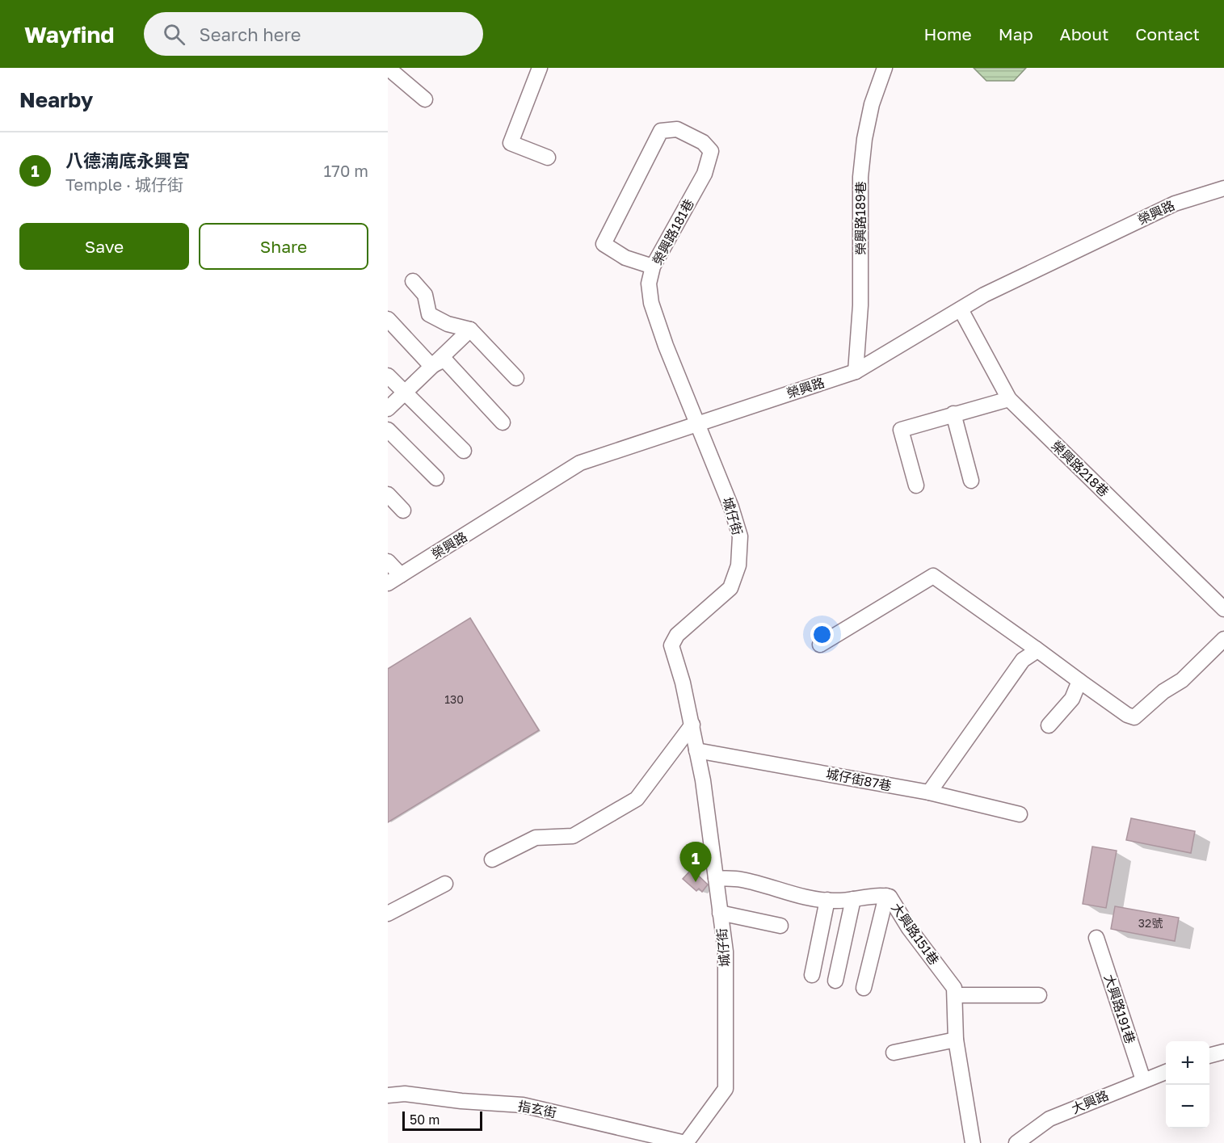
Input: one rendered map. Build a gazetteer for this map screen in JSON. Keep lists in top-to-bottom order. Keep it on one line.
{"streets":{"street":["榮興路","榮興路189巷","榮興路181巷","榮興路218巷","城仔街","城仔街87巷","大興路151巷","大興路191巷","大興路","指玄街"]},"crossings":[["榮興路","榮興路189巷"],["榮興路","榮興路181巷"],["榮興路","榮興路218巷"],["榮興路","城仔街"],["榮興路181巷","城仔街"],["城仔街","城仔街87巷"],["城仔街","大興路151巷"],["城仔街","指玄街"],["大興路191巷","大興路"]],"house_numbers":["130","32號"],"scale_bar":"50 m","page":{"header":"Wayfind","search":"Search here","nav":["Home","Map","About","Contact"],"heading":"Nearby","list":[{"mark":"1","name":"八德湳底永興宮","note":"Temple · 城仔街","value":"170 m"}],"buttons":["Save","Share"],"pins":"1","map_buttons":["+","−"],"scale":"50 m"}}
